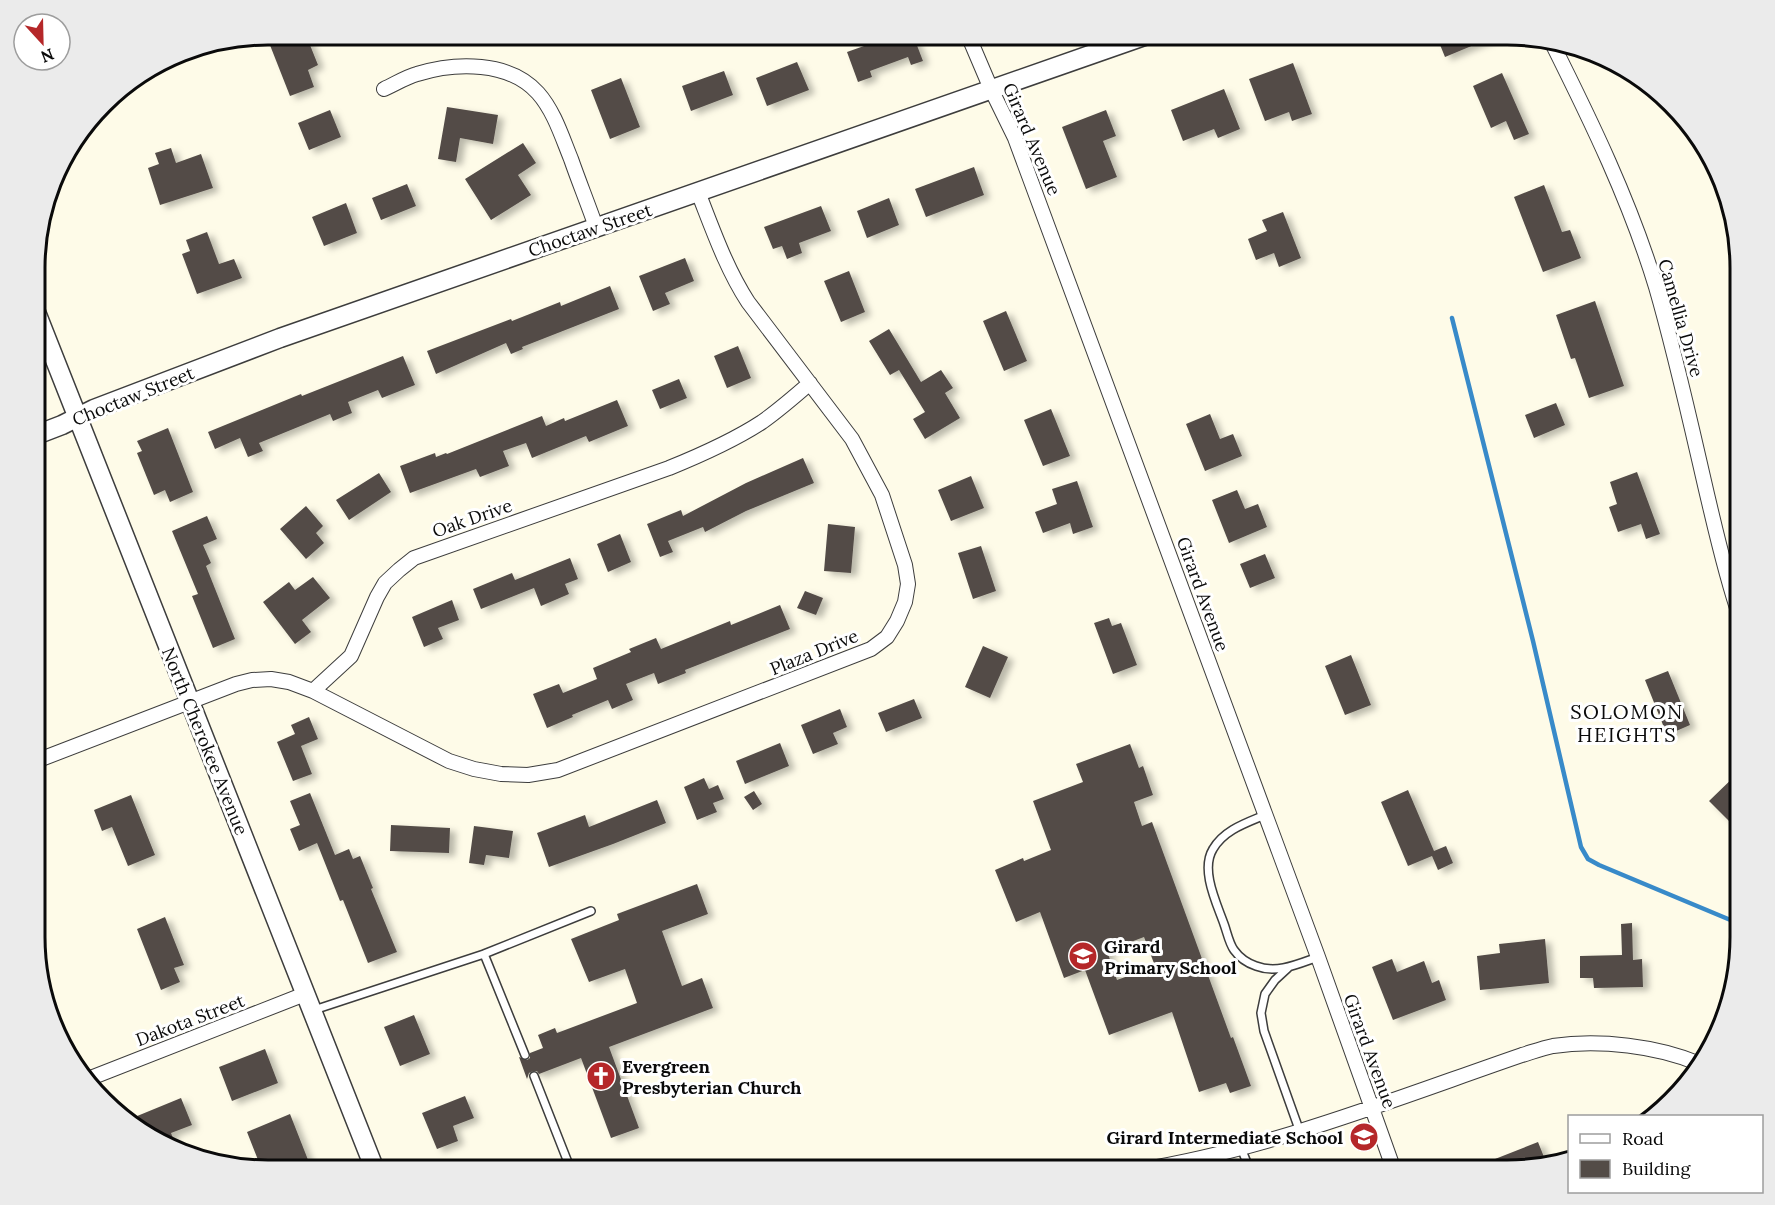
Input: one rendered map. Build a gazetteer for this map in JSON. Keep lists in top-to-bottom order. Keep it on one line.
{"streets":{"street":["Girard Avenue","Choctaw Street","Camellia Drive","Oak Drive","Plaza Drive","North Cherokee Avenue","Dakota Street"]},"crossings":[["Girard Avenue","Choctaw Street"],["Choctaw Street","Plaza Drive"],["Choctaw Street","North Cherokee Avenue"],["Oak Drive","Plaza Drive"],["North Cherokee Avenue","Dakota Street"]],"districts":["SOLOMON HEIGHTS"],"places":{"school or university":["Girard Primary School","Girard Intermediate School"],"church":["Evergreen Presbyterian Church"]},"legend":["Road","Building"],"north":"bottom"}
